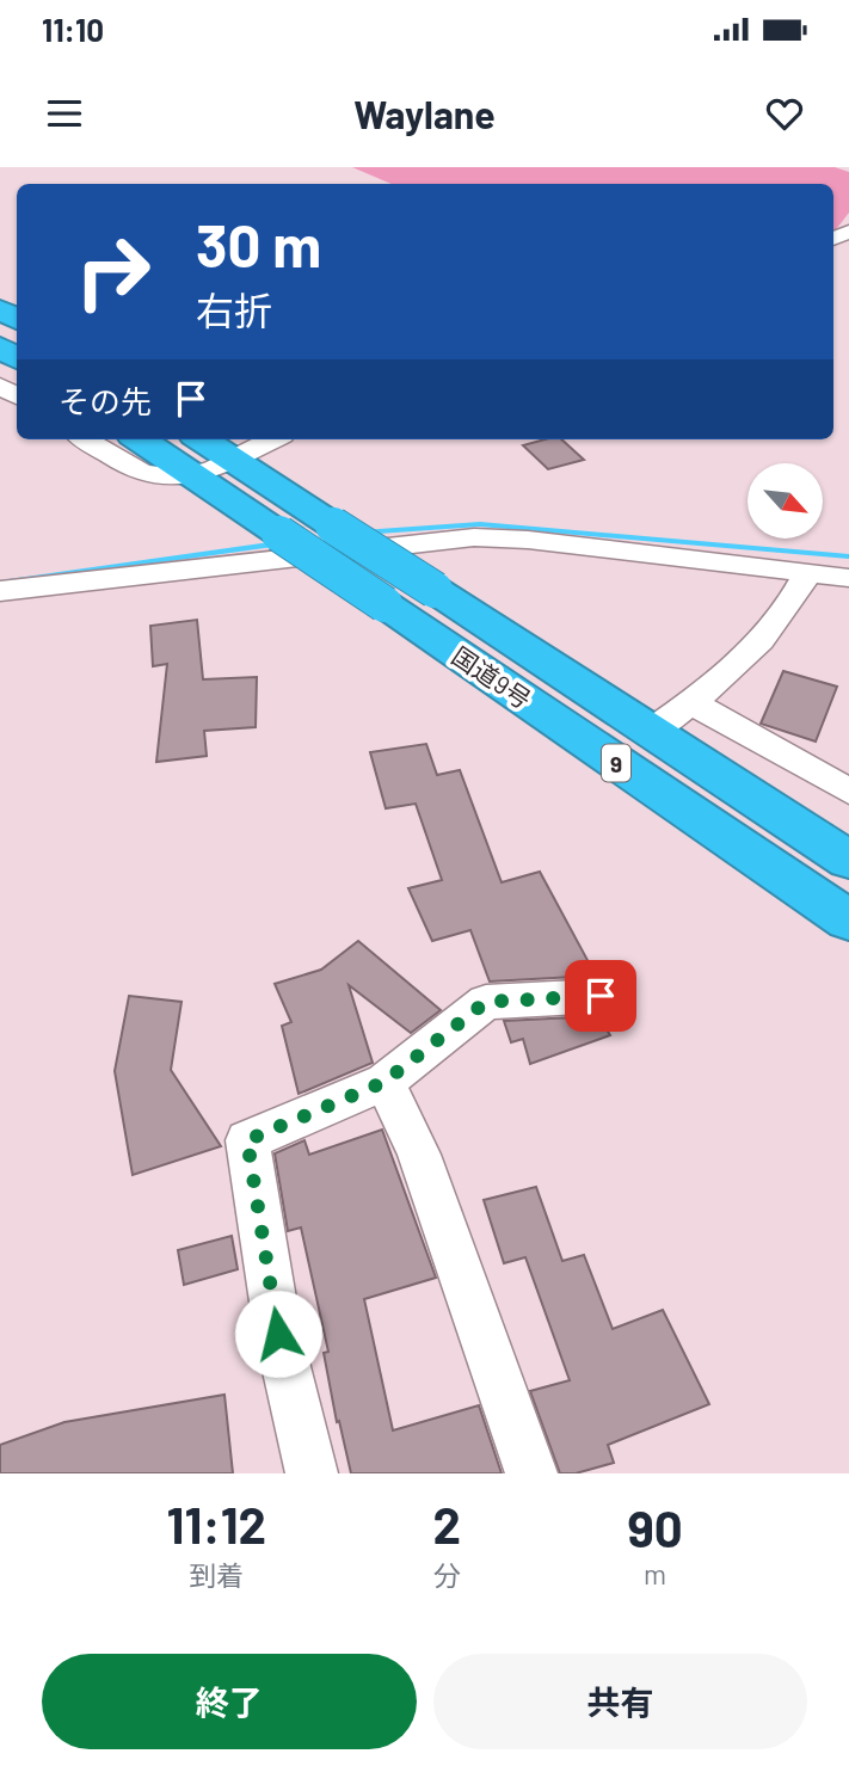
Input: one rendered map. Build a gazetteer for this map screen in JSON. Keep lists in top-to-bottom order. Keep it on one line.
{"streets":{"highway":["国道9号","9"]},"north":"bottom right","page":{"status":"11:10","header":"Waylane","turn":["30 m","右折"],"then":"その先","eta":["11:12","到着","2","分","90","m"],"buttons":["終了","共有"]}}
